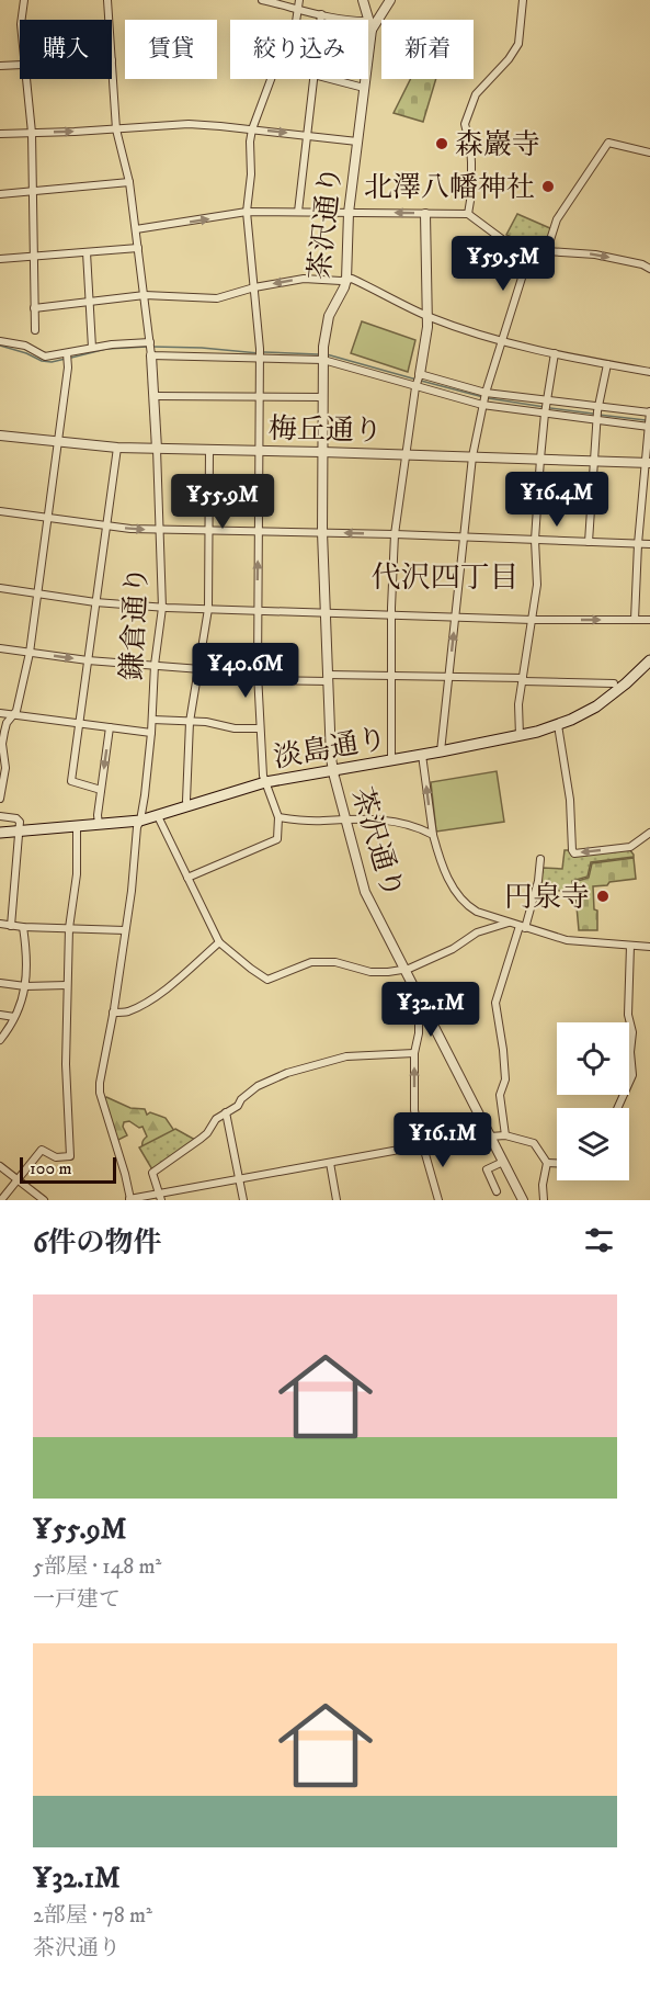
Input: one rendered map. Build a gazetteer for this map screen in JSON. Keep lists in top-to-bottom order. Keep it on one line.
{"streets":{"main road":["淡島通り"],"street":["茶沢通り","梅丘通り","鎌倉通り"]},"crossings":[["茶沢通り","梅丘通り"],["茶沢通り","淡島通り"],["梅丘通り","鎌倉通り"],["鎌倉通り","淡島通り"]],"districts":["代沢四丁目"],"places":["森巖寺","北澤八幡神社","円泉寺"],"scale_bar":"100 m","page":{"chip":["購入","賃貸","絞り込み","新着"],"price":["¥59.5M","¥16.4M","¥55.9M","¥40.6M","¥32.1M","¥16.1M"],"scale":"100 m","heading":"6件の物件","list":[{"name":"¥55.9M","note":"5部屋 · 148 m² · 一戸建て"},{"name":"¥32.1M","note":"2部屋 · 78 m² · 茶沢通り"}]}}
